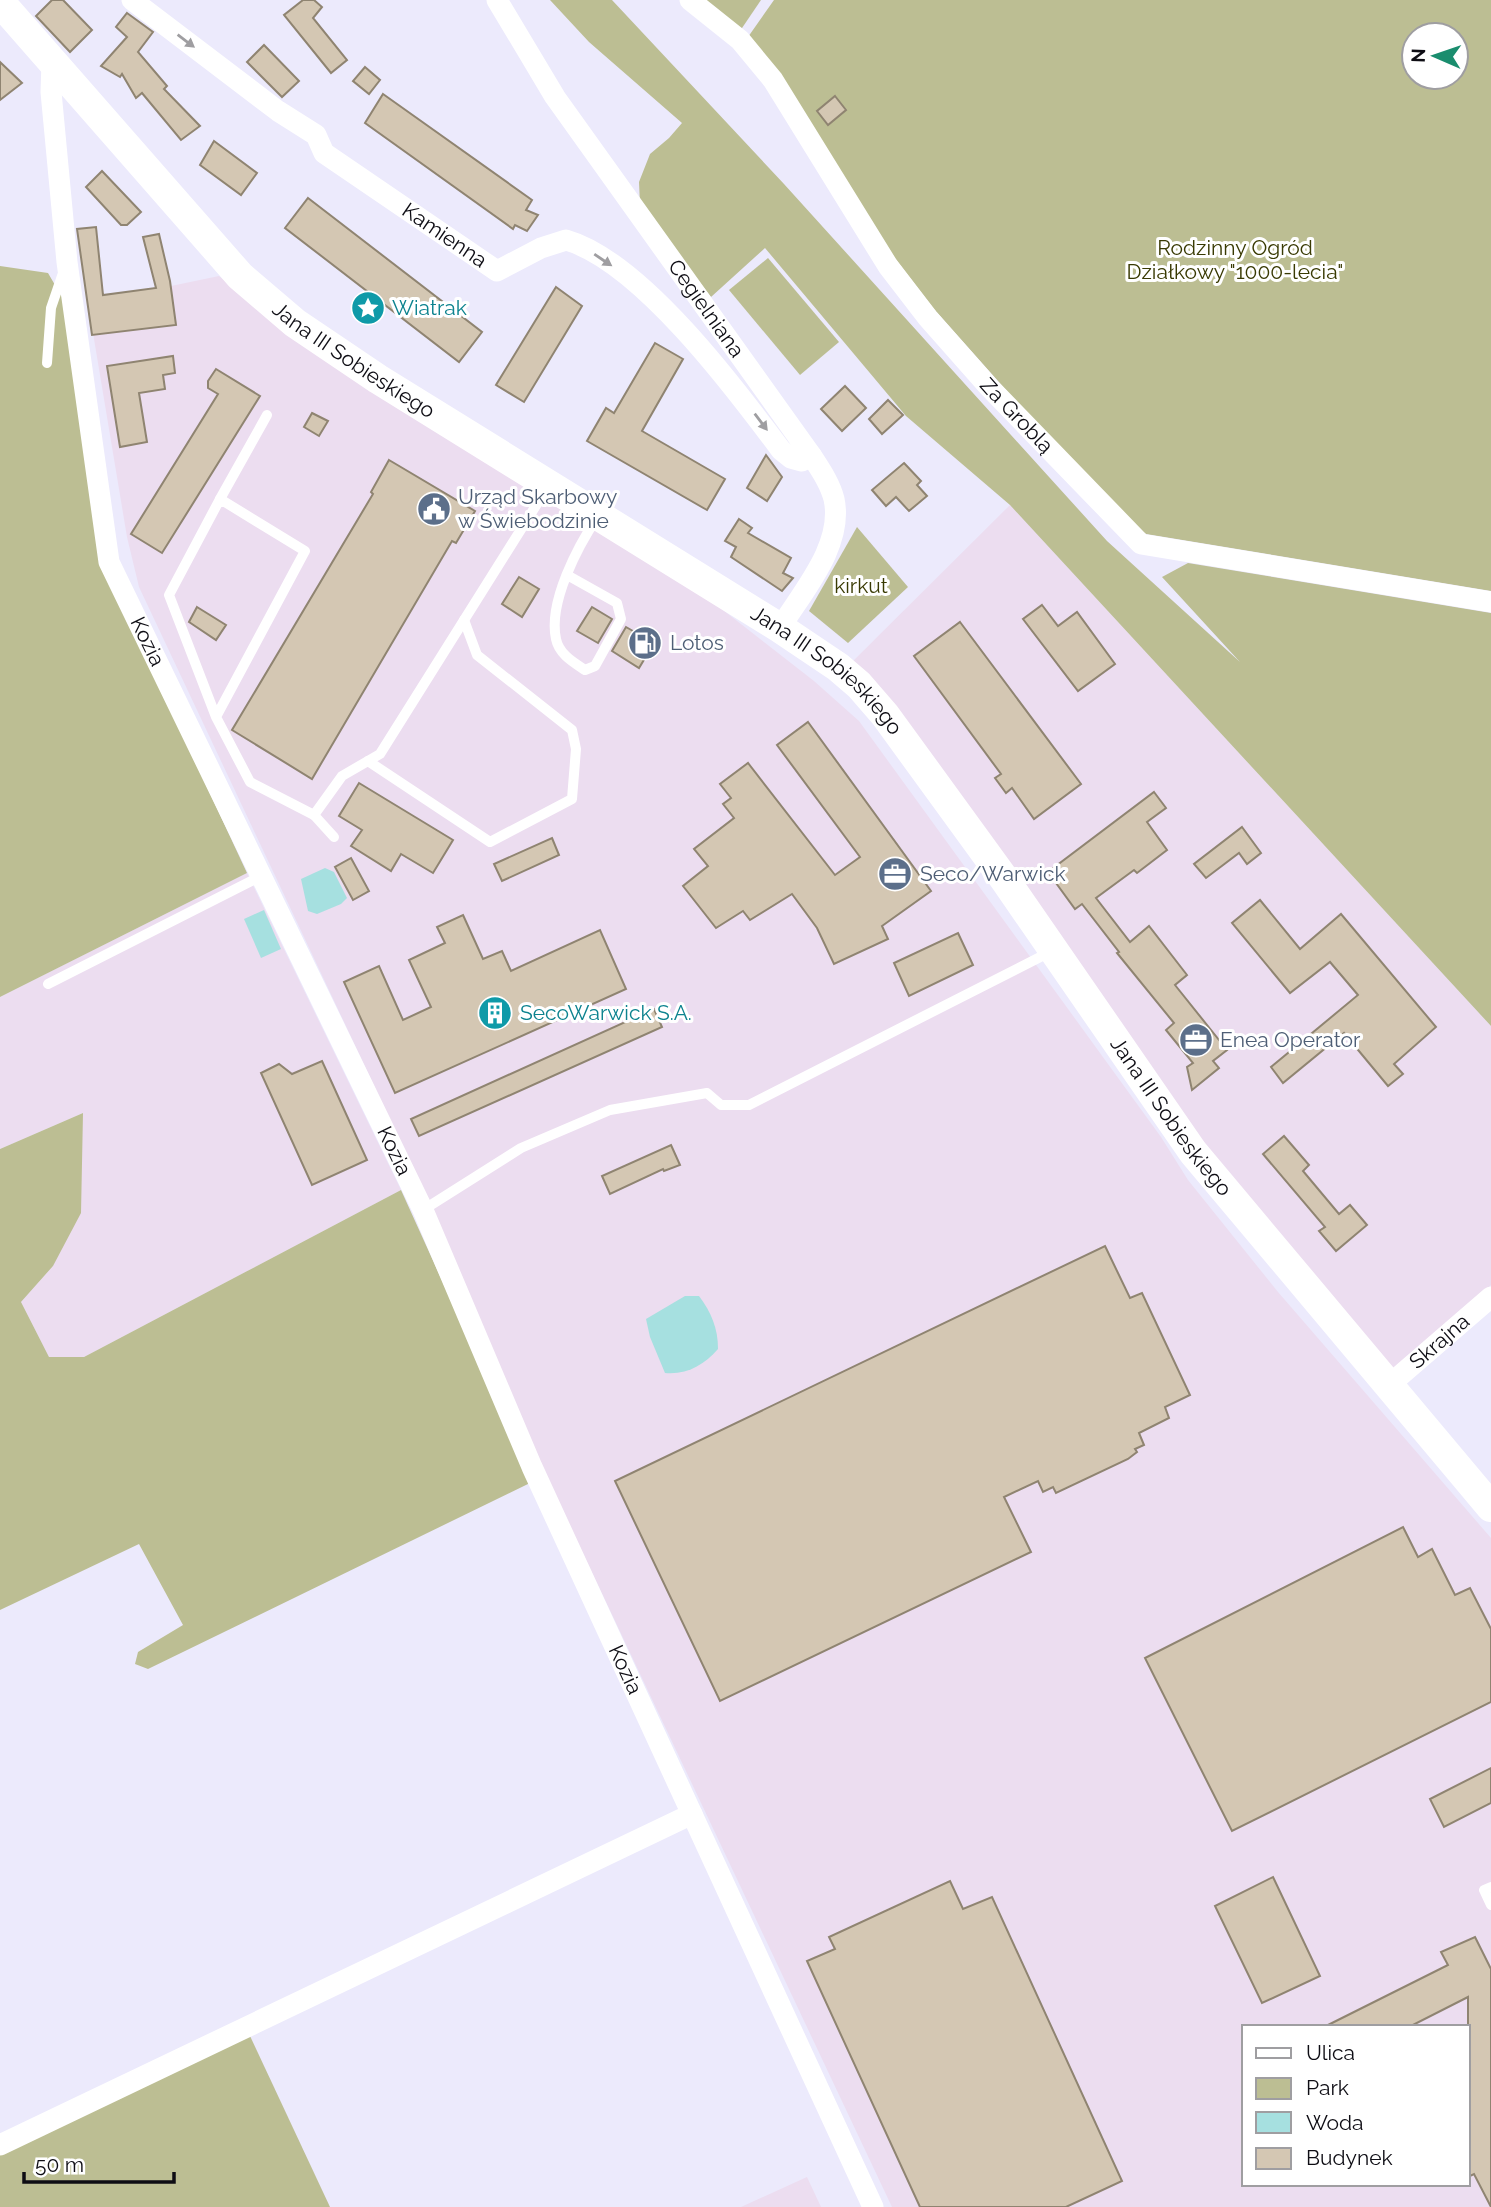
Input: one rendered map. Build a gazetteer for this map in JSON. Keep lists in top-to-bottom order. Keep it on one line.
{"streets":{"street":["Kamienna","Cegielniana","Jana III Sobieskiego","Za Groblą","Kozia","Skrajna"]},"crossings":[["Kamienna","Cegielniana"],["Cegielniana","Jana III Sobieskiego"],["Jana III Sobieskiego","Kozia"],["Jana III Sobieskiego","Skrajna"]],"one_way":["Kamienna"],"parks":["Rodzinny Ogród Działkowy \"1000-lecia\"","kirkut"],"places":{"place":["Wiatrak"],"public building":["Urząd Skarbowy w Świebodzinie"],"fuel station":["Lotos"],"office":["Seco/Warwick","Enea Operator"],"building":["SecoWarwick S.A."]},"legend":["Ulica","Park","Woda","Budynek"],"scale_bar":"50 m","north":"left"}
